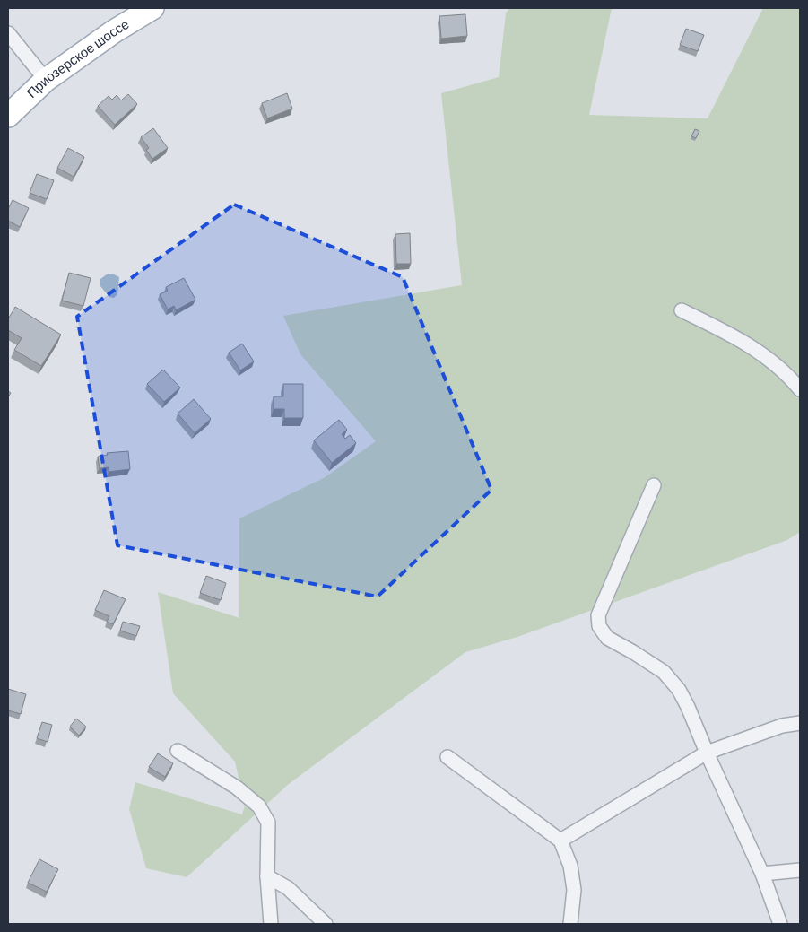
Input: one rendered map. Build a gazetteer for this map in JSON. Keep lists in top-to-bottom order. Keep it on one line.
{"streets":{"main road":["Приозерское шоссе"]}}
